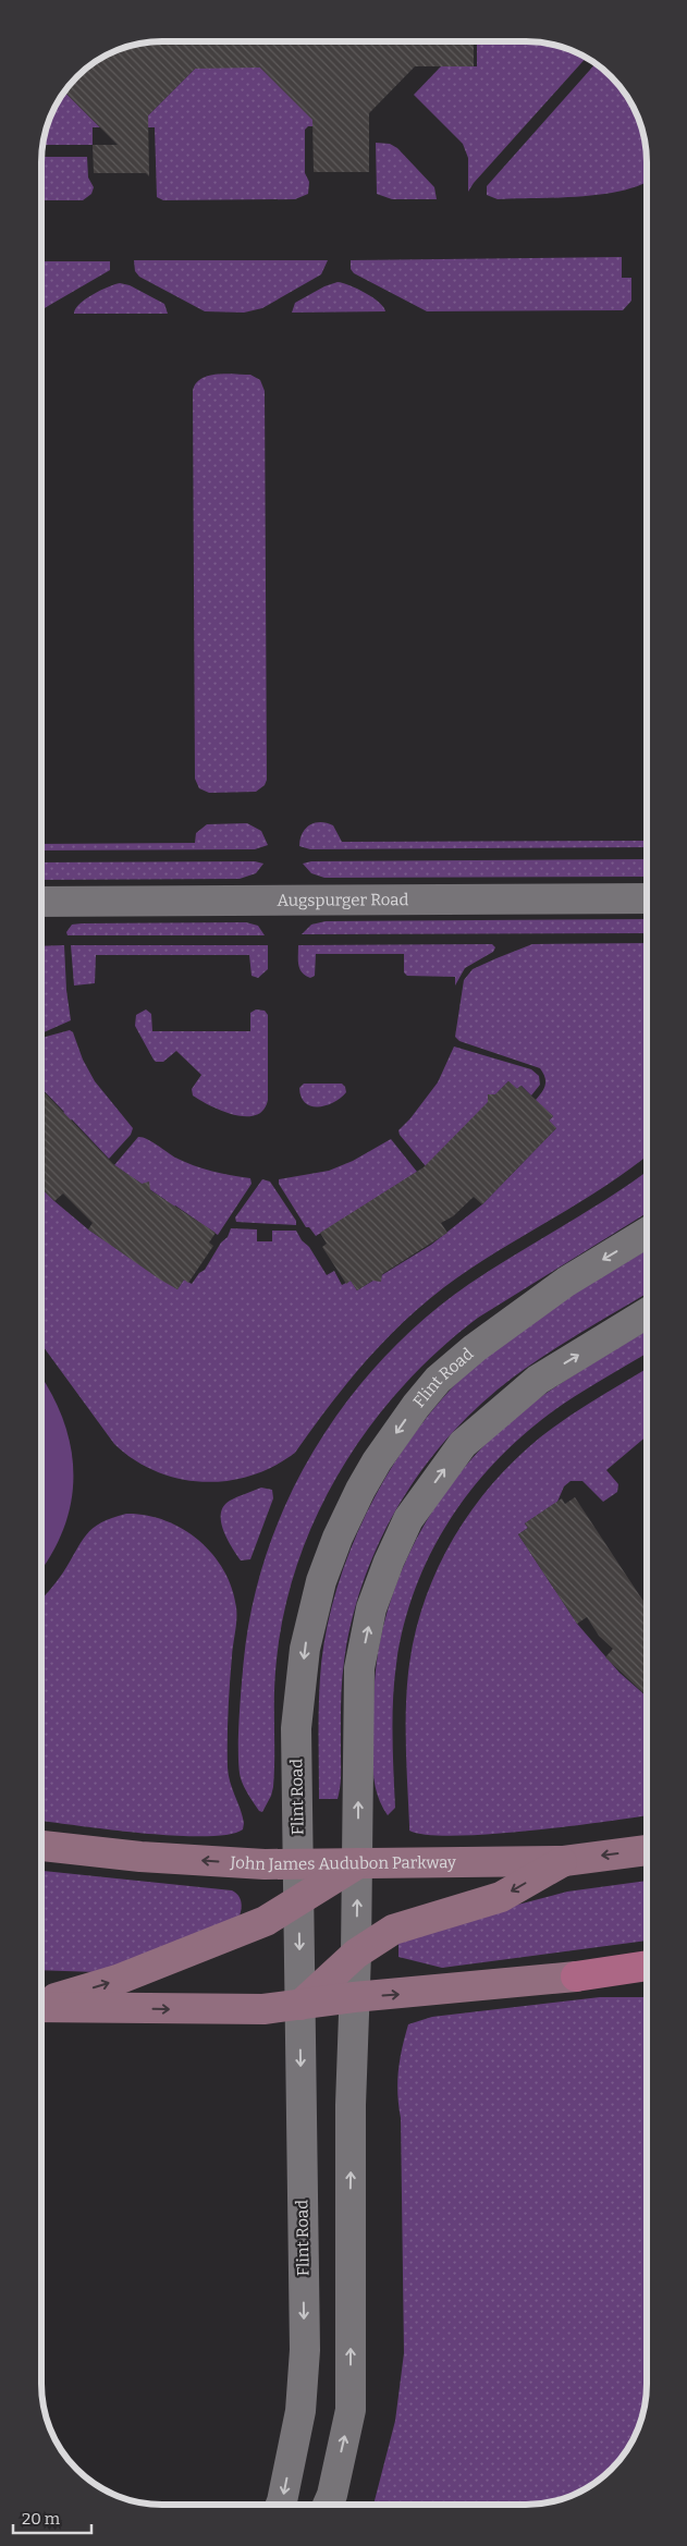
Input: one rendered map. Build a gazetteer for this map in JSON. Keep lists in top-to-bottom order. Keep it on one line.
{"streets":{"main road":["John James Audubon Parkway"],"street":["Augspurger Road","Flint Road"]},"crossings":[["Flint Road","John James Audubon Parkway"]],"scale_bar":"20 m"}
